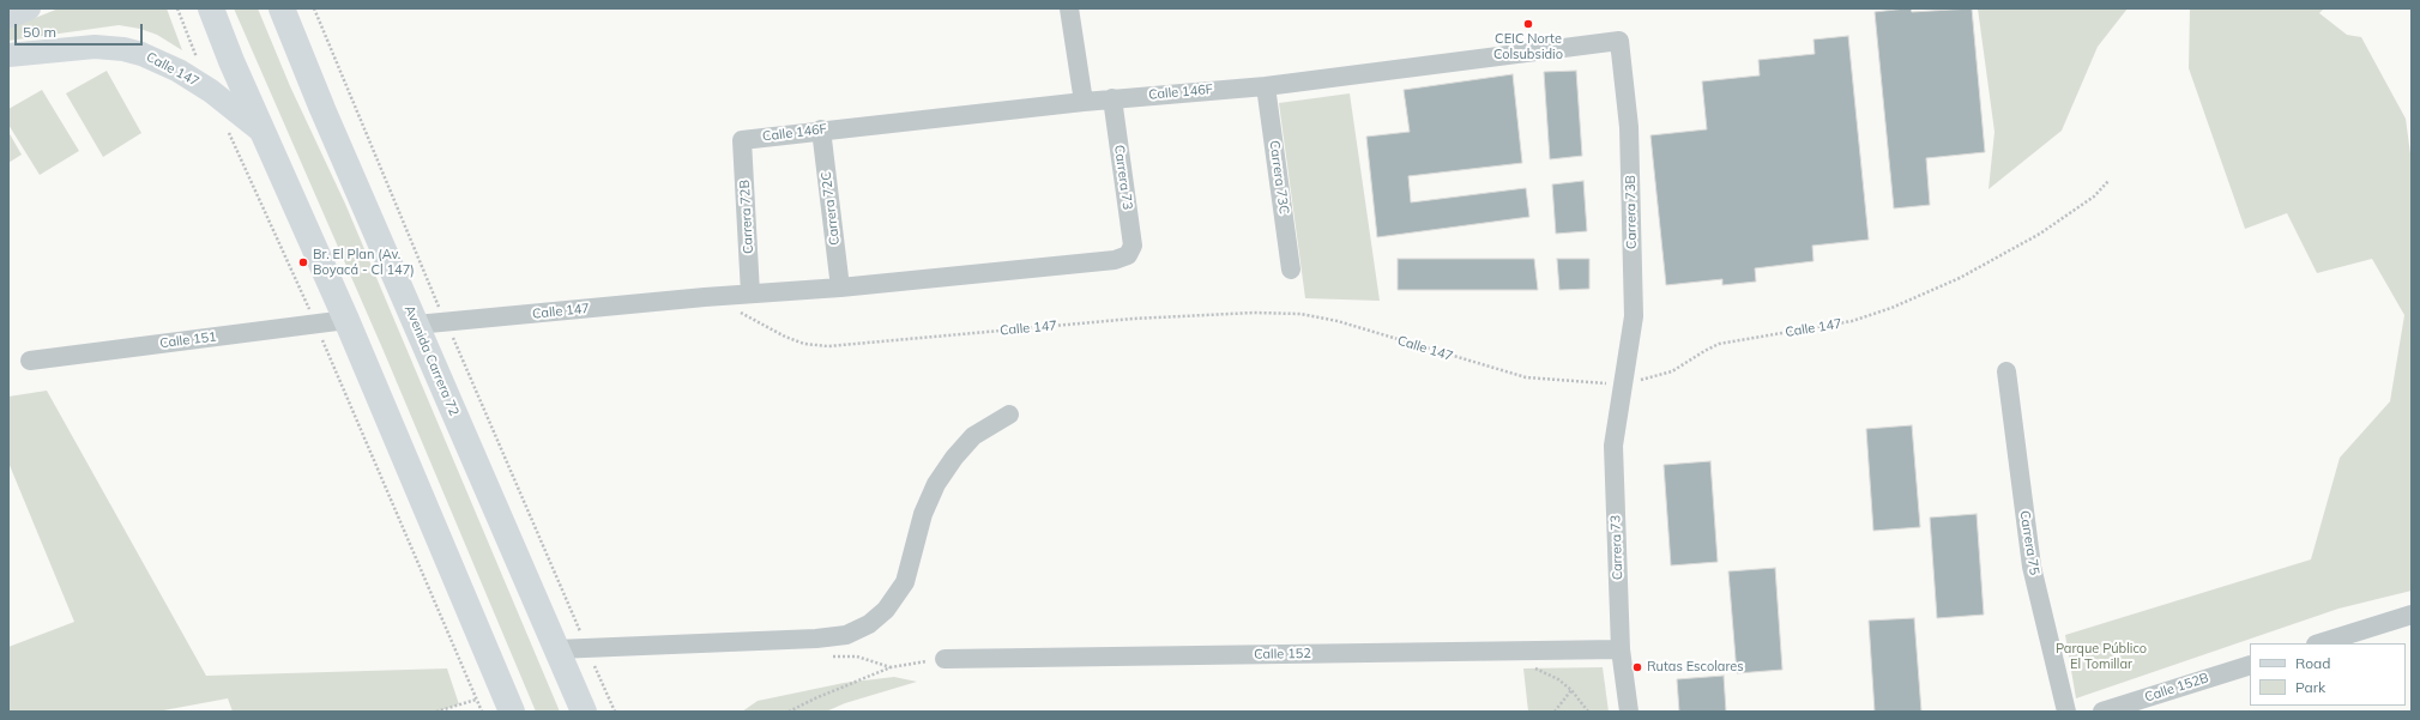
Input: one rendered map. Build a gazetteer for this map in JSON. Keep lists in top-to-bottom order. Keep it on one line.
{"streets":{"highway":["Avenida Carrera 72"],"main road":["Calle 147"],"street":["Calle 146F","Carrera 73","Carrera 73C","Carrera 72C","Carrera 73B","Carrera 72B","Calle 151","Carrera 75","Calle 152","Calle 152B"]},"crossings":[["Calle 147","Carrera 73"],["Calle 147","Carrera 72C"],["Calle 147","Carrera 73B"],["Calle 147","Carrera 72B"],["Calle 147","Avenida Carrera 72"],["Calle 146F","Carrera 73"],["Calle 146F","Carrera 73C"],["Calle 146F","Carrera 72C"],["Calle 146F","Carrera 73B"],["Calle 146F","Carrera 72B"],["Carrera 73","Carrera 73B"],["Carrera 73","Calle 152"]],"parks":["Parque Público El Tomillar"],"places":["CEIC Norte Colsubsidio","Br. El Plan (Av. Boyacá - Cl 147)","Rutas Escolares"],"legend":["Road","Park"],"scale_bar":"50 m"}
